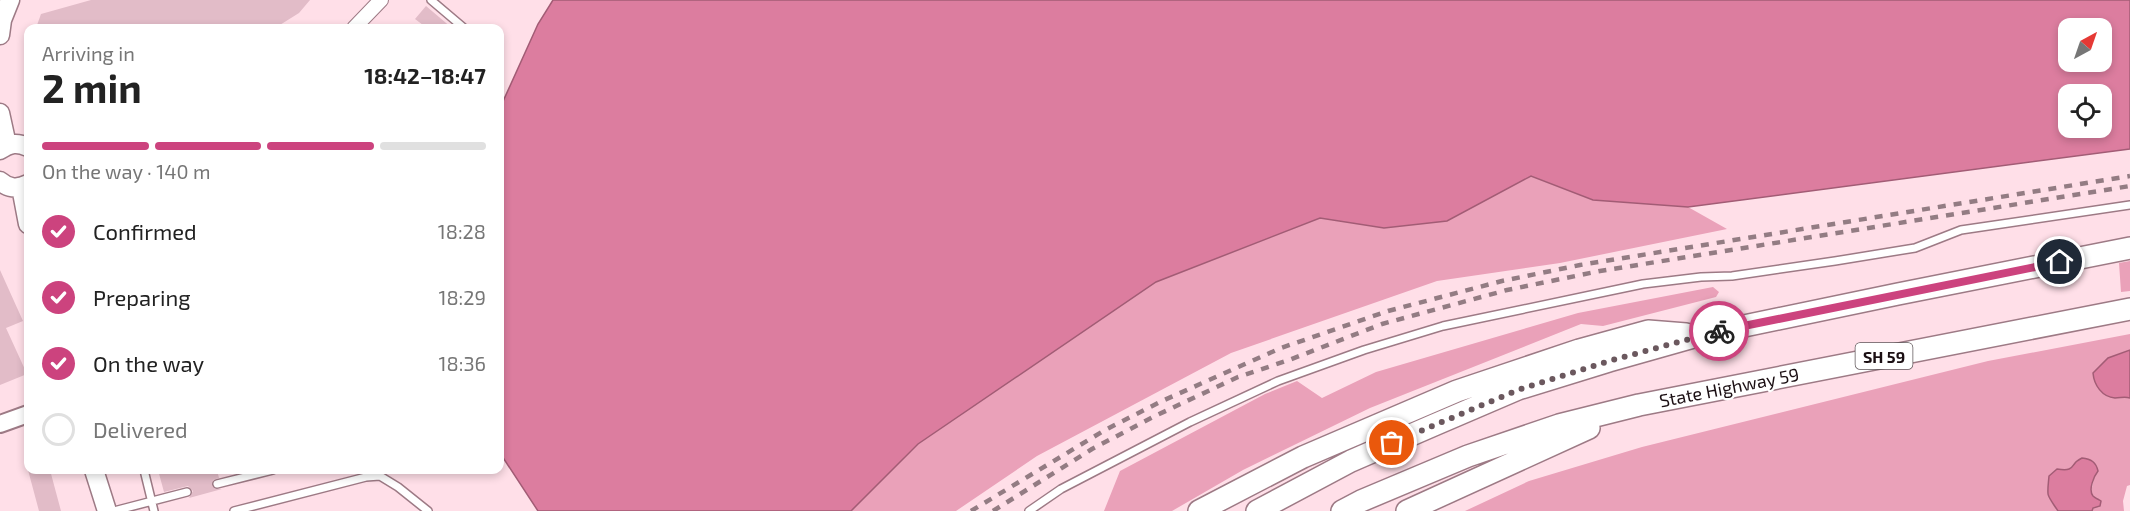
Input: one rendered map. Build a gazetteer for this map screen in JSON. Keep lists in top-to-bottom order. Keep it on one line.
{"streets":{"main road":["SH 59","State Highway 59"]},"north":"top right","page":{"heading":["2 min","Arriving in","18:42–18:47"],"bar":"On the way · 140 m","list":[["Confirmed","18:28"],["Preparing","18:29"],["On the way","18:36"],"Delivered"]}}
